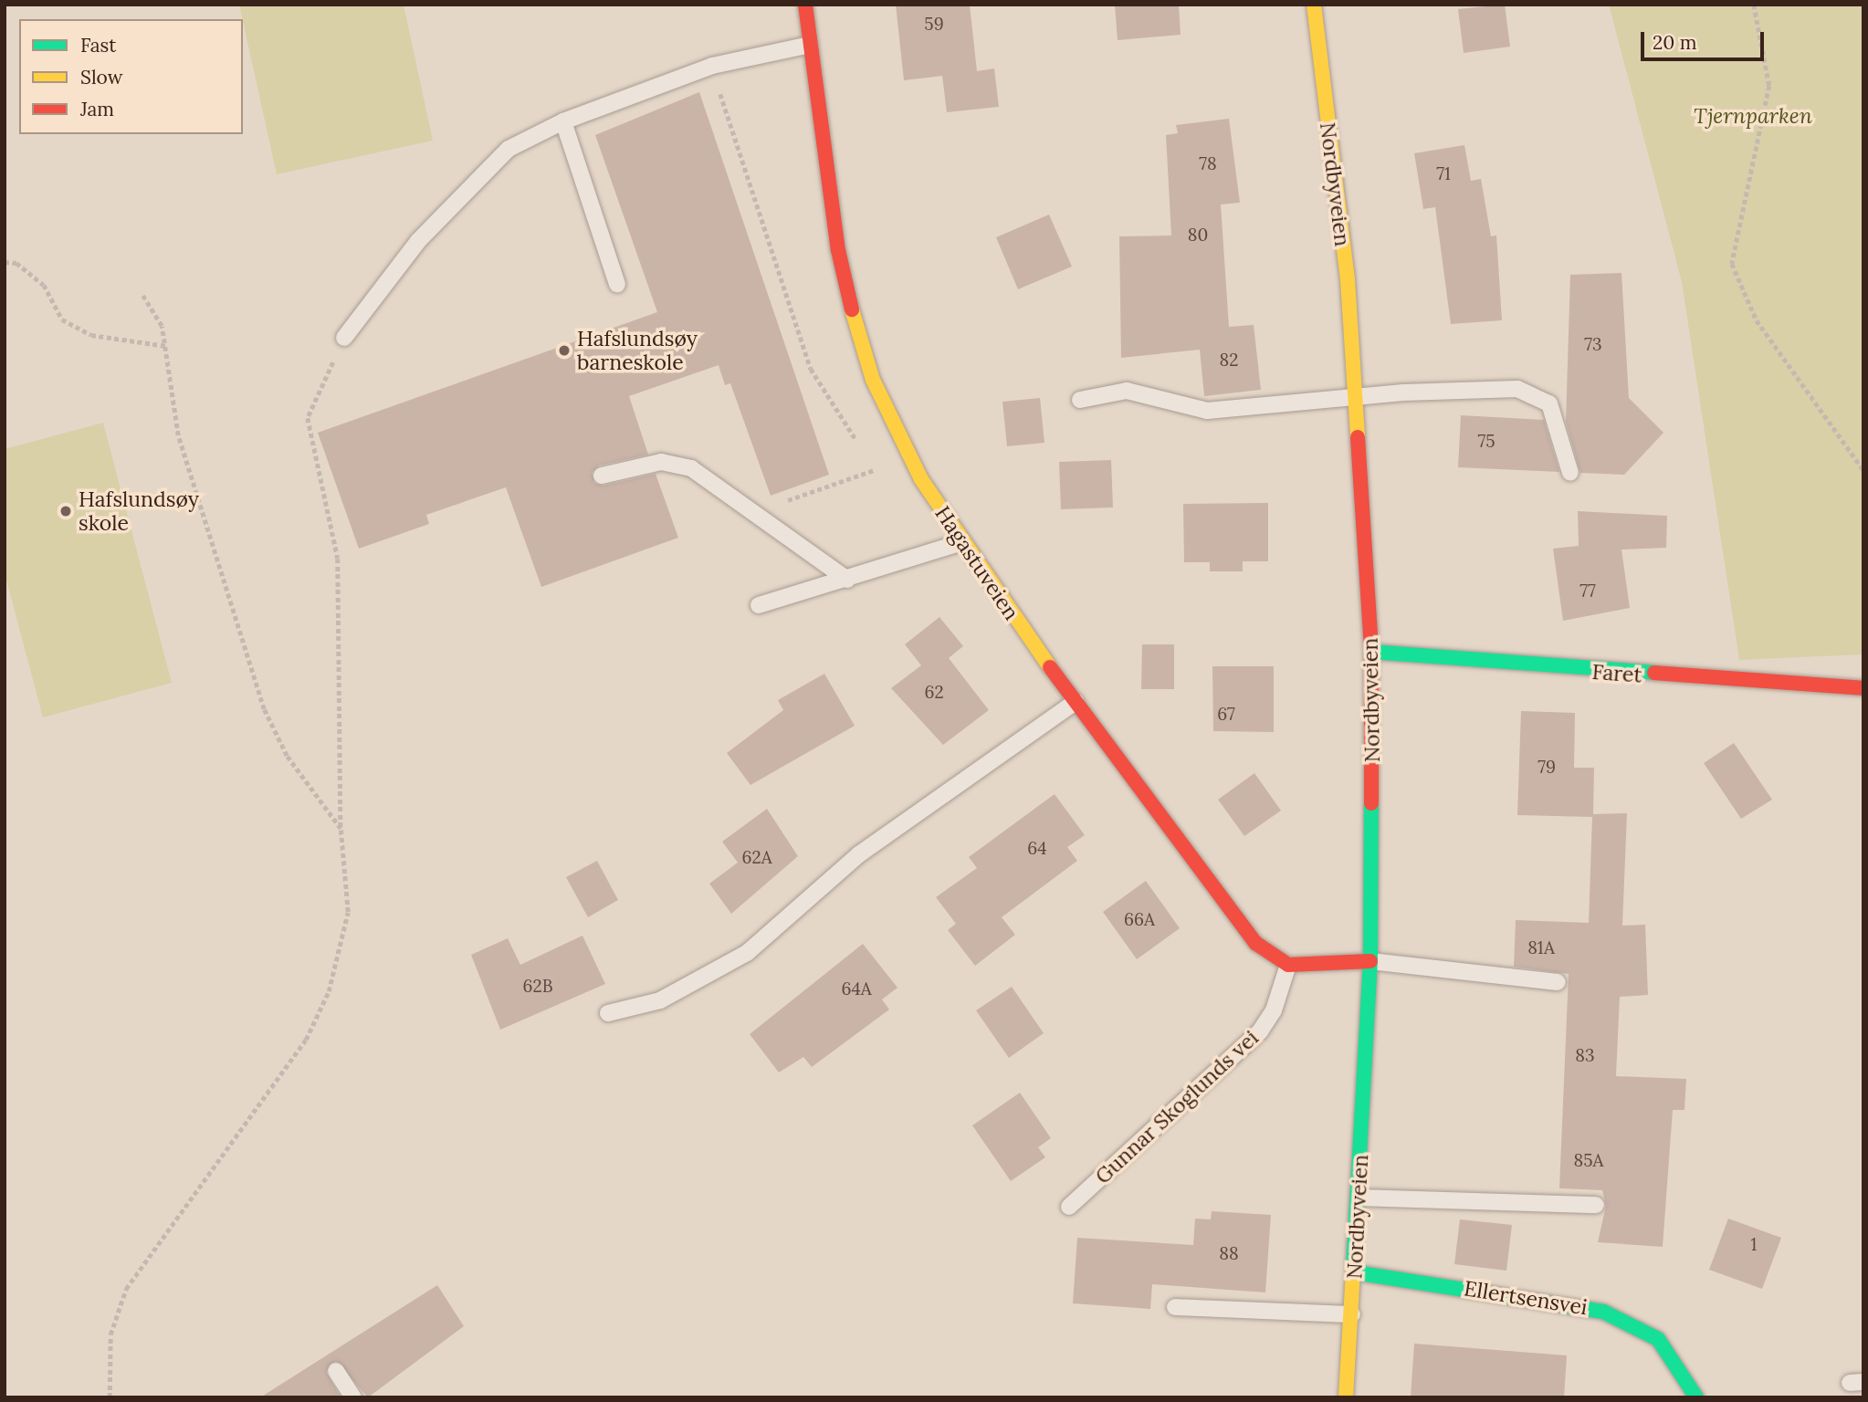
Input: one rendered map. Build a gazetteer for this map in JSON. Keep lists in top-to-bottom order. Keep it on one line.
{"streets":{"street":["Nordbyveien","Hagastuveien","Faret","Ellertsensvei"],"lane":["Gunnar Skoglunds vei"]},"crossings":[["Nordbyveien","Faret"],["Nordbyveien","Ellertsensvei"],["Hagastuveien","Gunnar Skoglunds vei"]],"parks":["Tjernparken"],"places":["Hafslundsøy barneskole","Hafslundsøy skole"],"house_numbers":["59","78","71","80","73","82","75","77","62","67","79","64","62A","66A","81A","62B","64A","83","85A","1","88"],"legend":["Fast","Slow","Jam"],"scale_bar":"20 m"}
